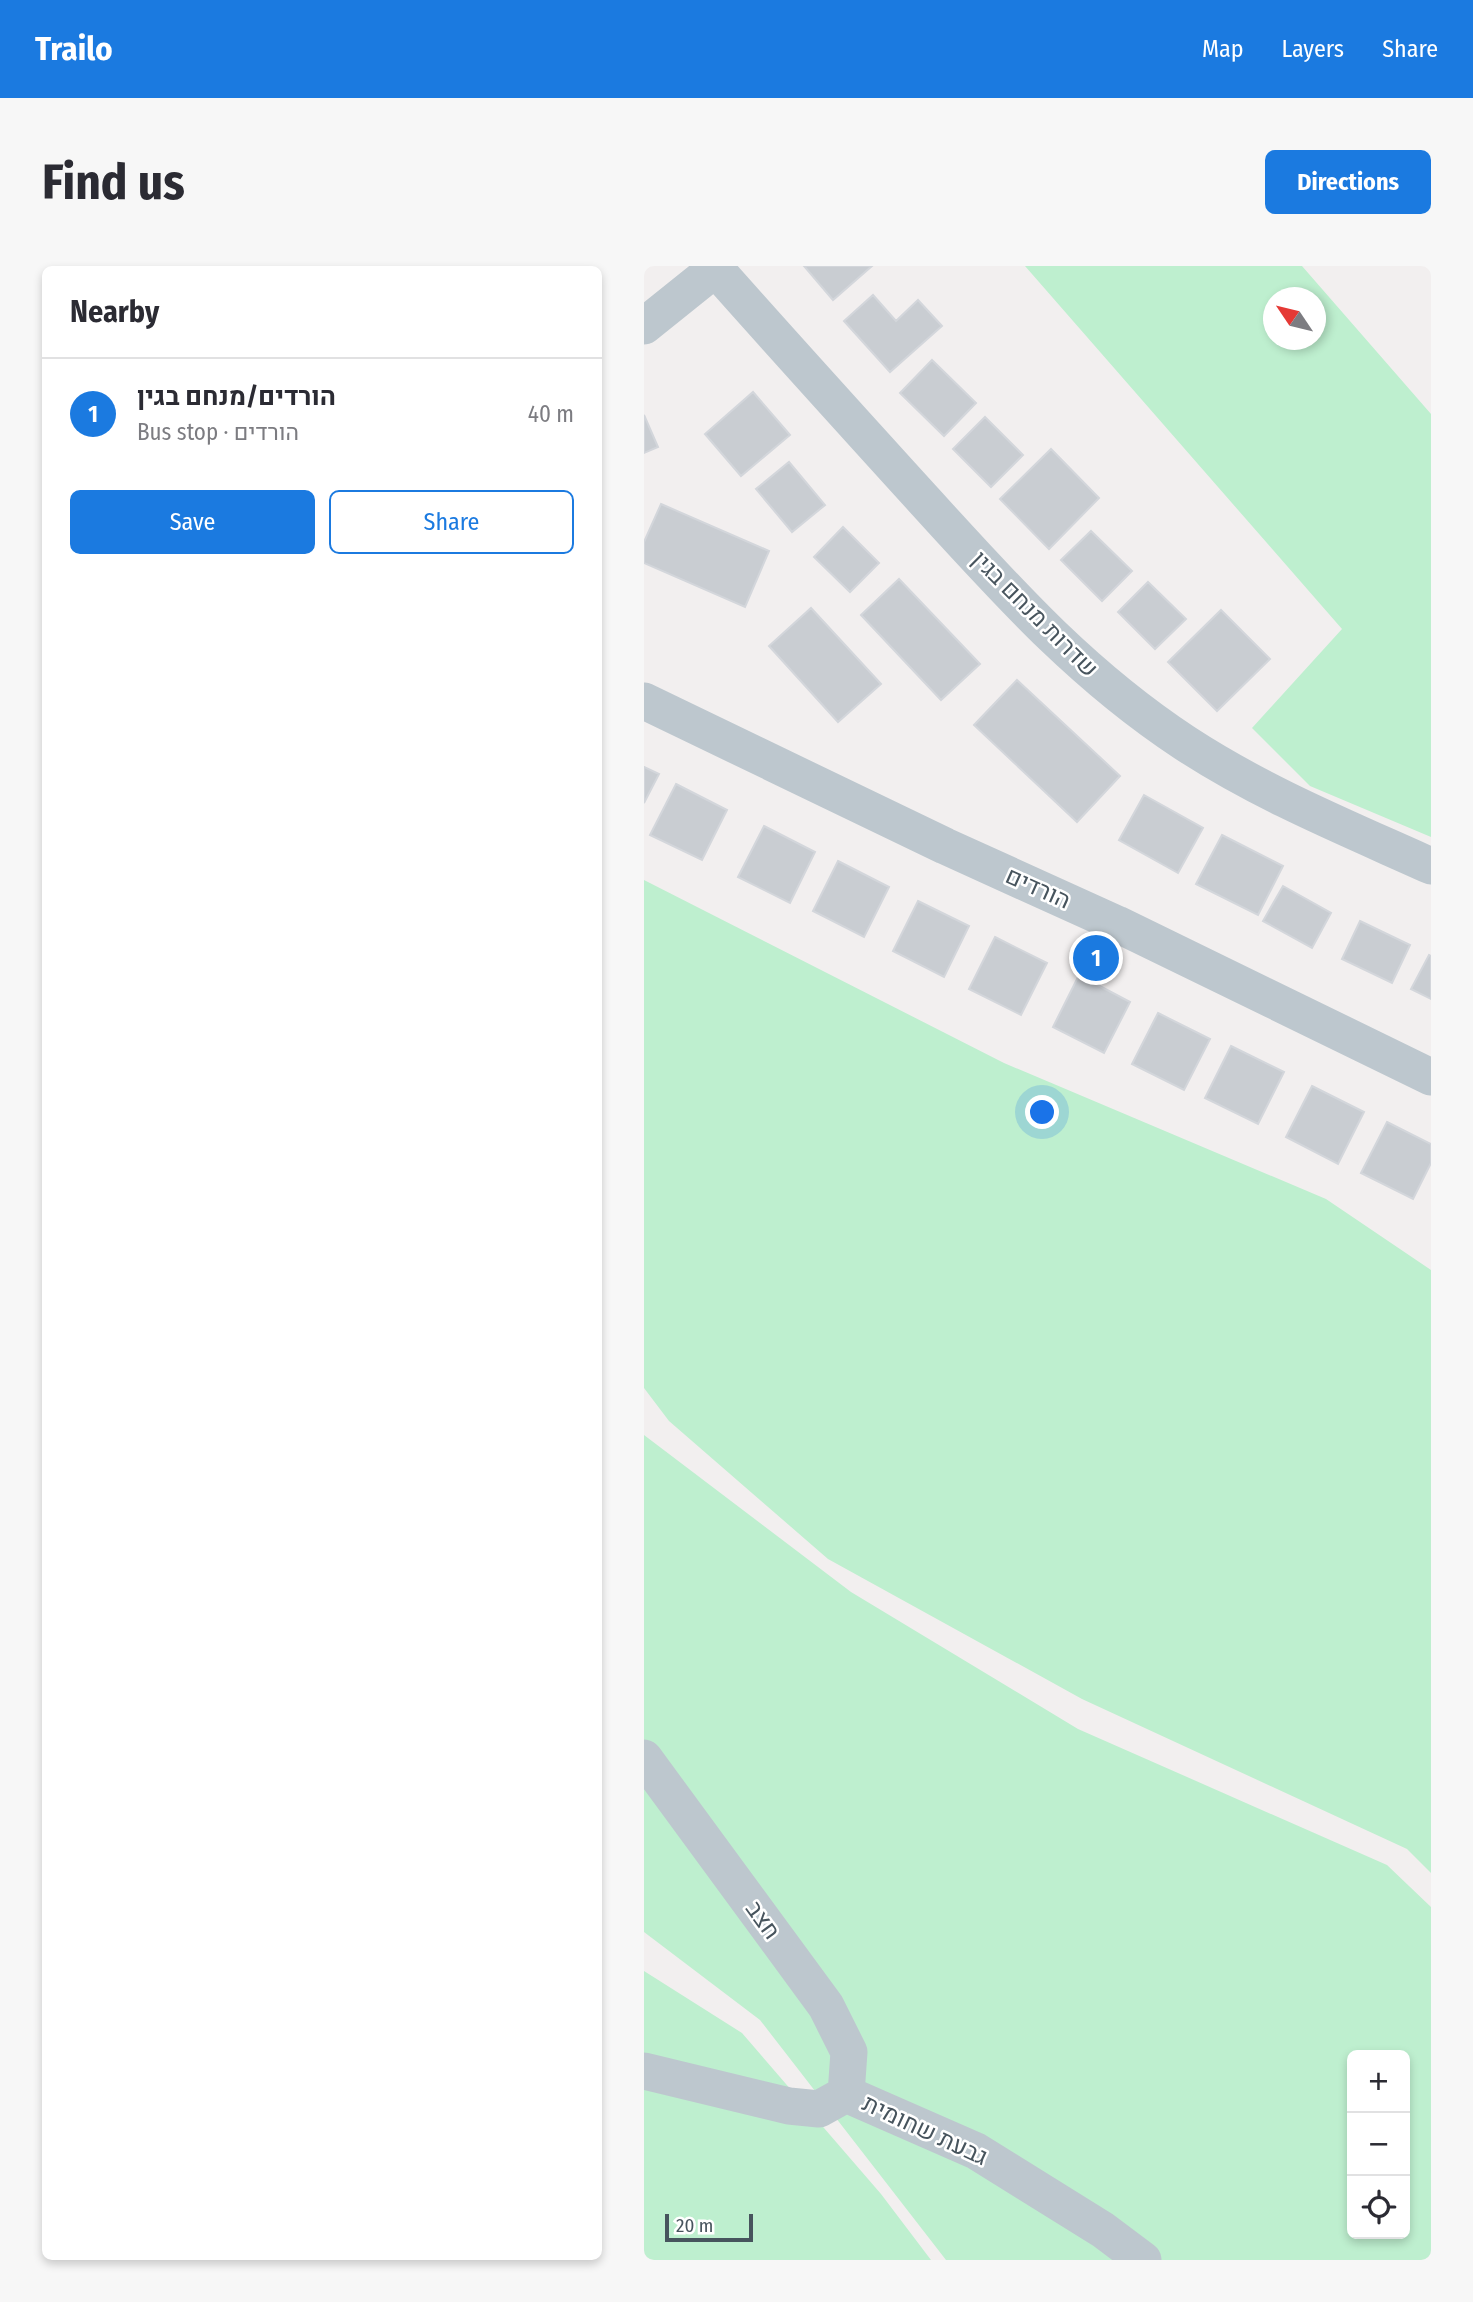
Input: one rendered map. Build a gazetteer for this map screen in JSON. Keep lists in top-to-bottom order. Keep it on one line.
{"streets":{"street":["שדרות מנחם בגין","הורדים","חצב","גבעת שחומית"]},"crossings":[["חצב","גבעת שחומית"]],"scale_bar":"20 m","north":"top left","page":{"header":"Trailo","nav":["Map","Layers","Share"],"buttons":["Directions",["Save","Share"]],"title":"Find us","heading":"Nearby","list":[{"mark":"1","name":"הורדים/מנחם בגין","note":"Bus stop · הורדים","value":"40 m"}],"pins":"1","map_buttons":["+","−"],"scale":"20 m"}}
